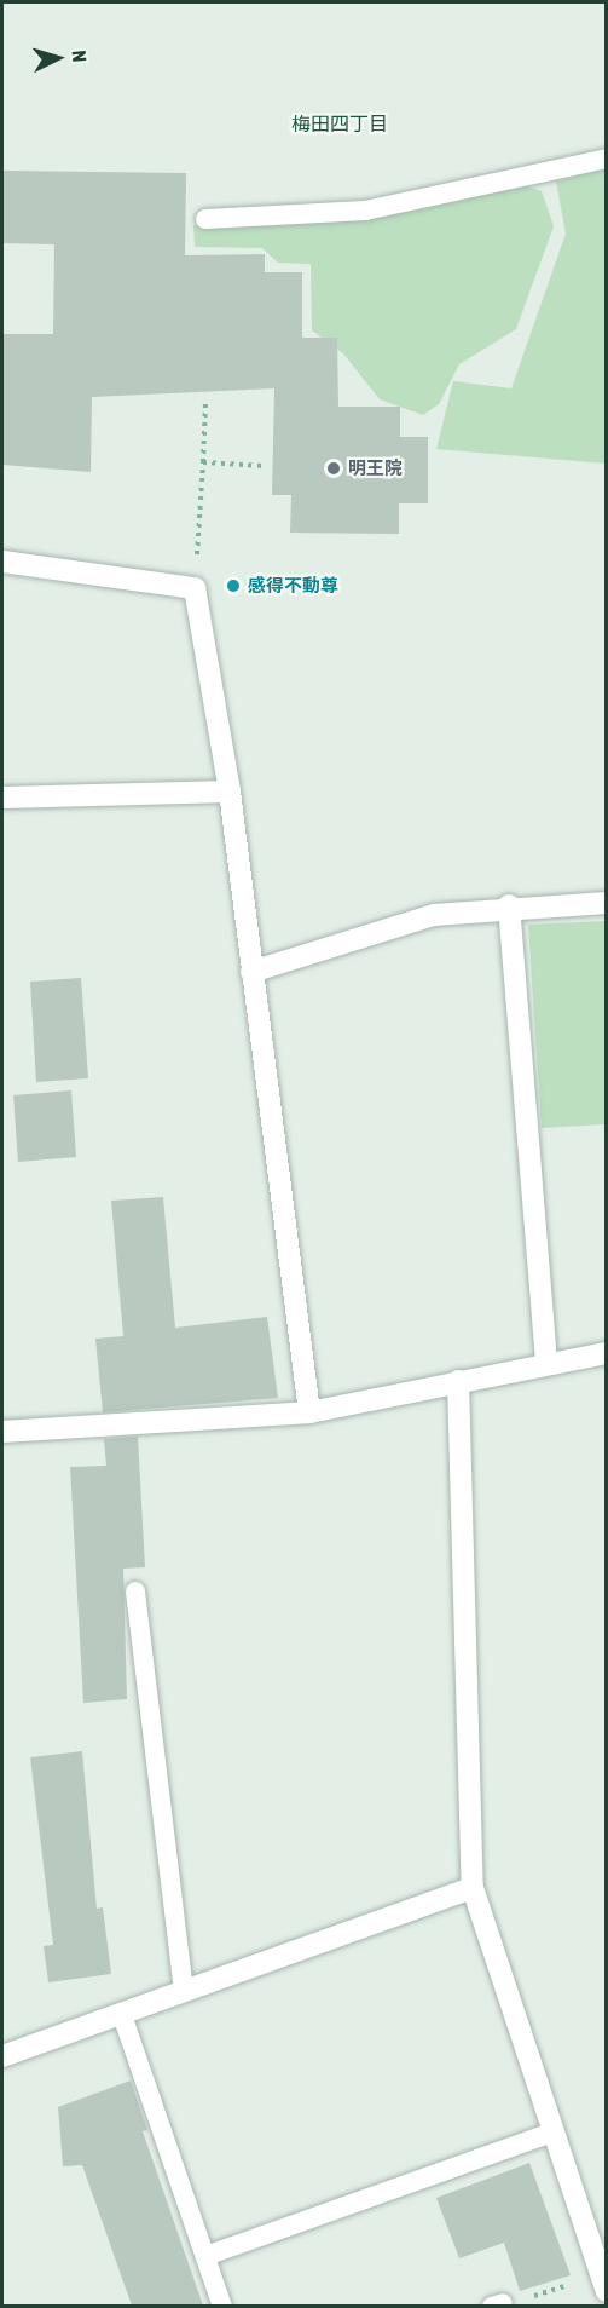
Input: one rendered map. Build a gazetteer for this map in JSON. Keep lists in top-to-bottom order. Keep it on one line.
{"districts":["梅田四丁目"],"places":["明王院","感得不動尊"],"north":"right"}
